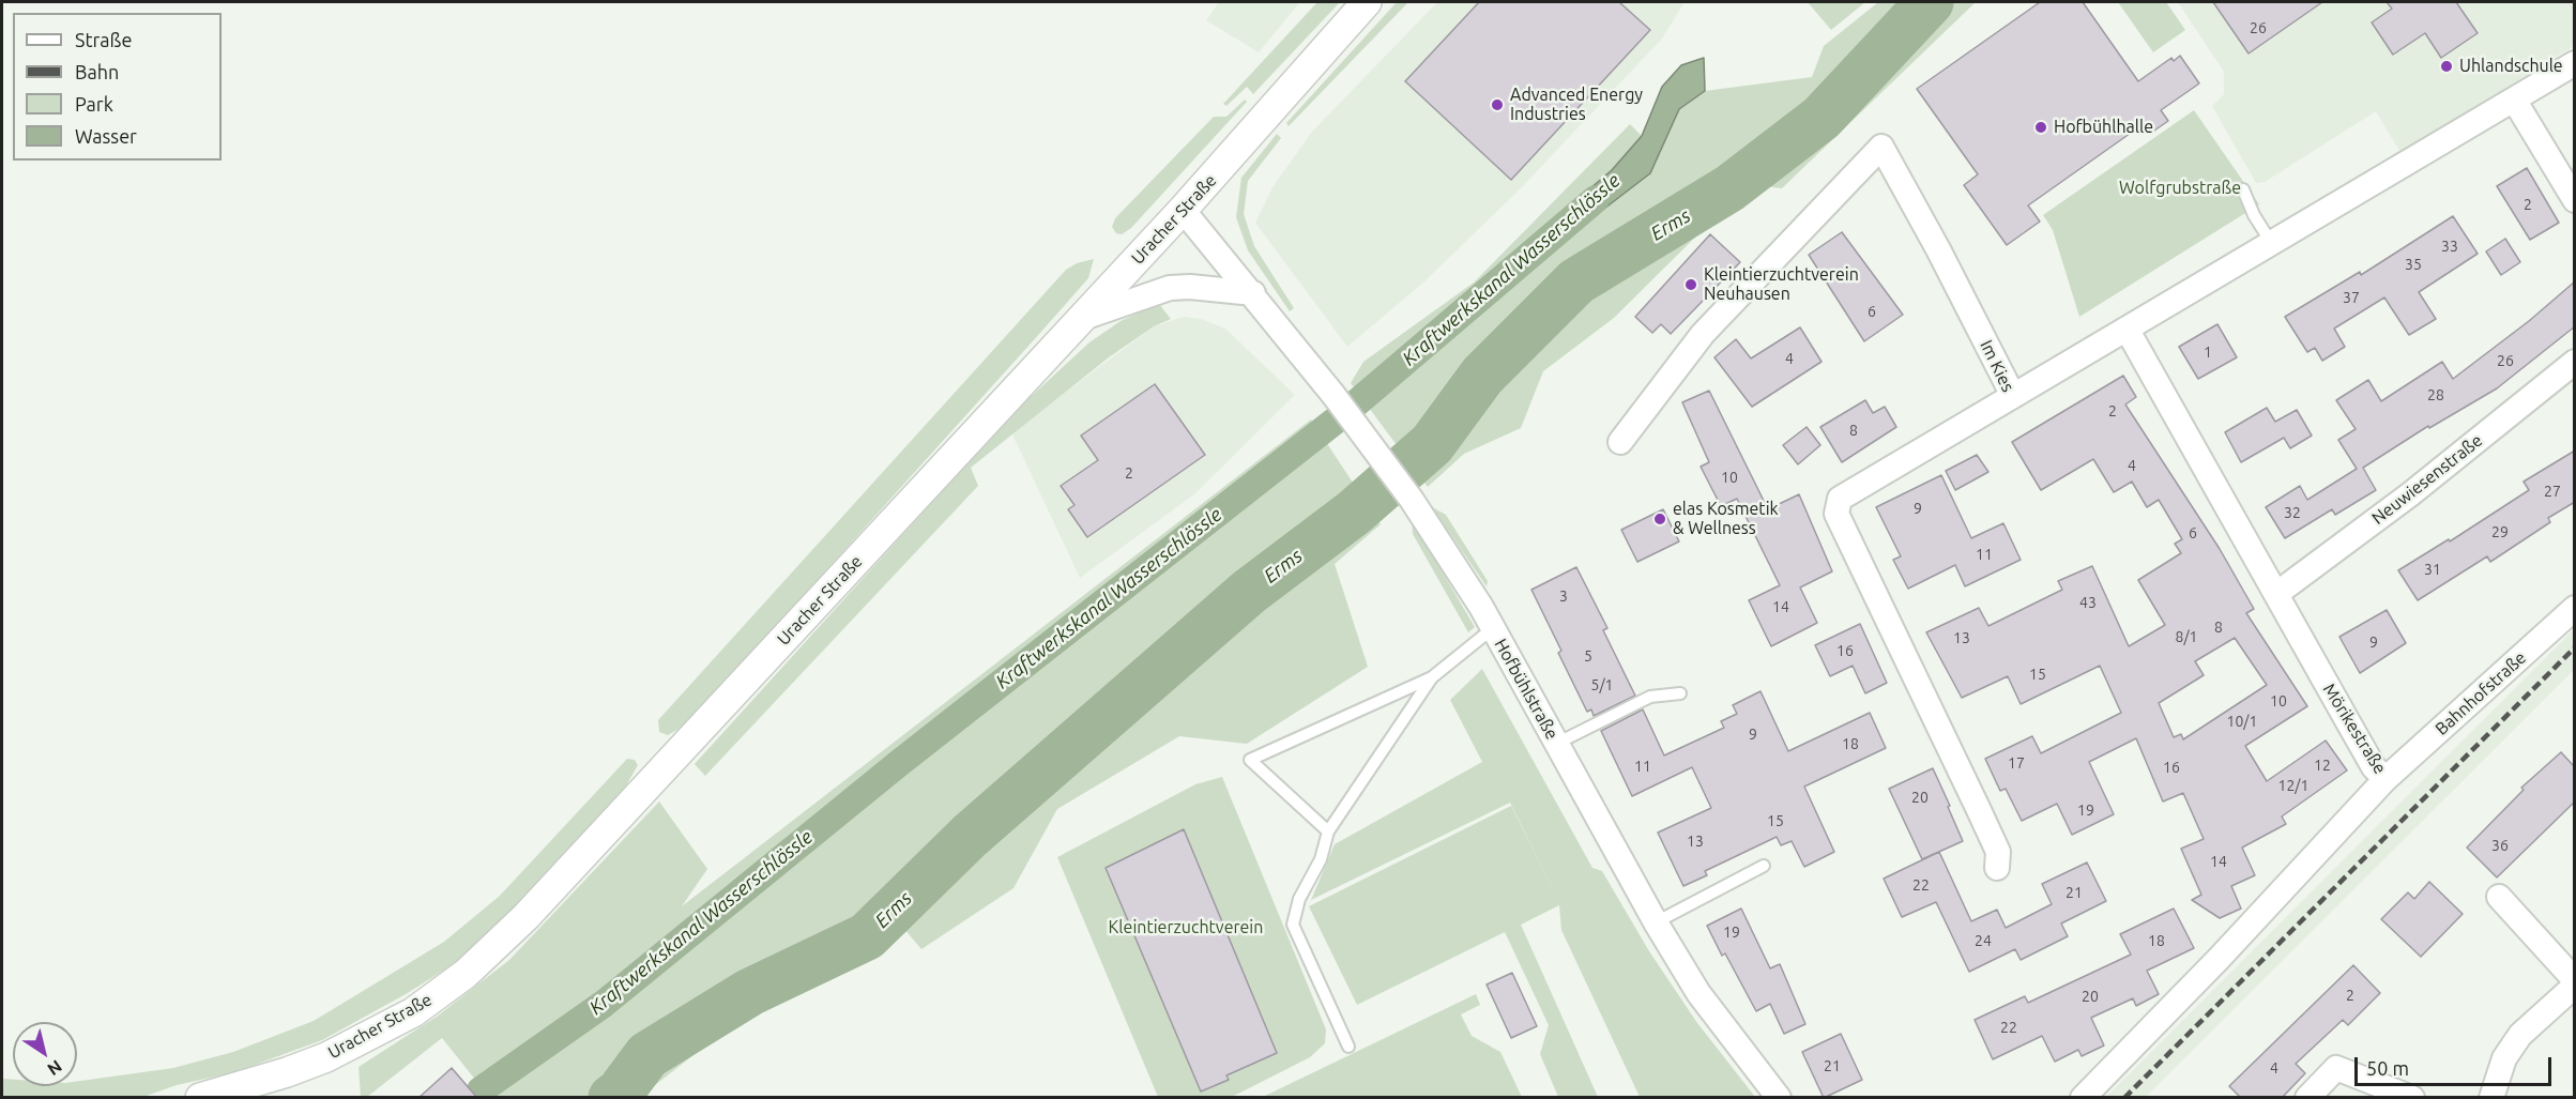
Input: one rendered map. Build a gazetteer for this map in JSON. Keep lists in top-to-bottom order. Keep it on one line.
{"streets":{"street":["Uracher Straße","Im Kies","Neuwiesenstraße","Hofbühlstraße","Bahnhofstraße","Mörikestraße"]},"crossings":[["Uracher Straße","Hofbühlstraße"],["Neuwiesenstraße","Mörikestraße"],["Bahnhofstraße","Mörikestraße"]],"water":["Erms","Kraftwerkskanal Wasserschlössle"],"parks":["Wolfgrubstraße","Kleintierzuchtverein"],"places":["Uhlandschule","Advanced Energy Industries","Hofbühlhalle","Kleintierzuchtverein Neuhausen","elas Kosmetik & Wellness"],"house_numbers":["26","2","33","35","37","6","1","4","26","28","2","8","4","2","10","27","9","32","29","6","11","31","3","43","14","8","8/1","13","9","16","5","15","5/1","10","10/1","9","18","17","12","11","16","12/1","20","19","15","13","36","14","22","21","19","24","18","2","20","22","21","4"],"legend":["Straße","Bahn","Park","Wasser"],"scale_bar":"50 m","north":"bottom right"}
